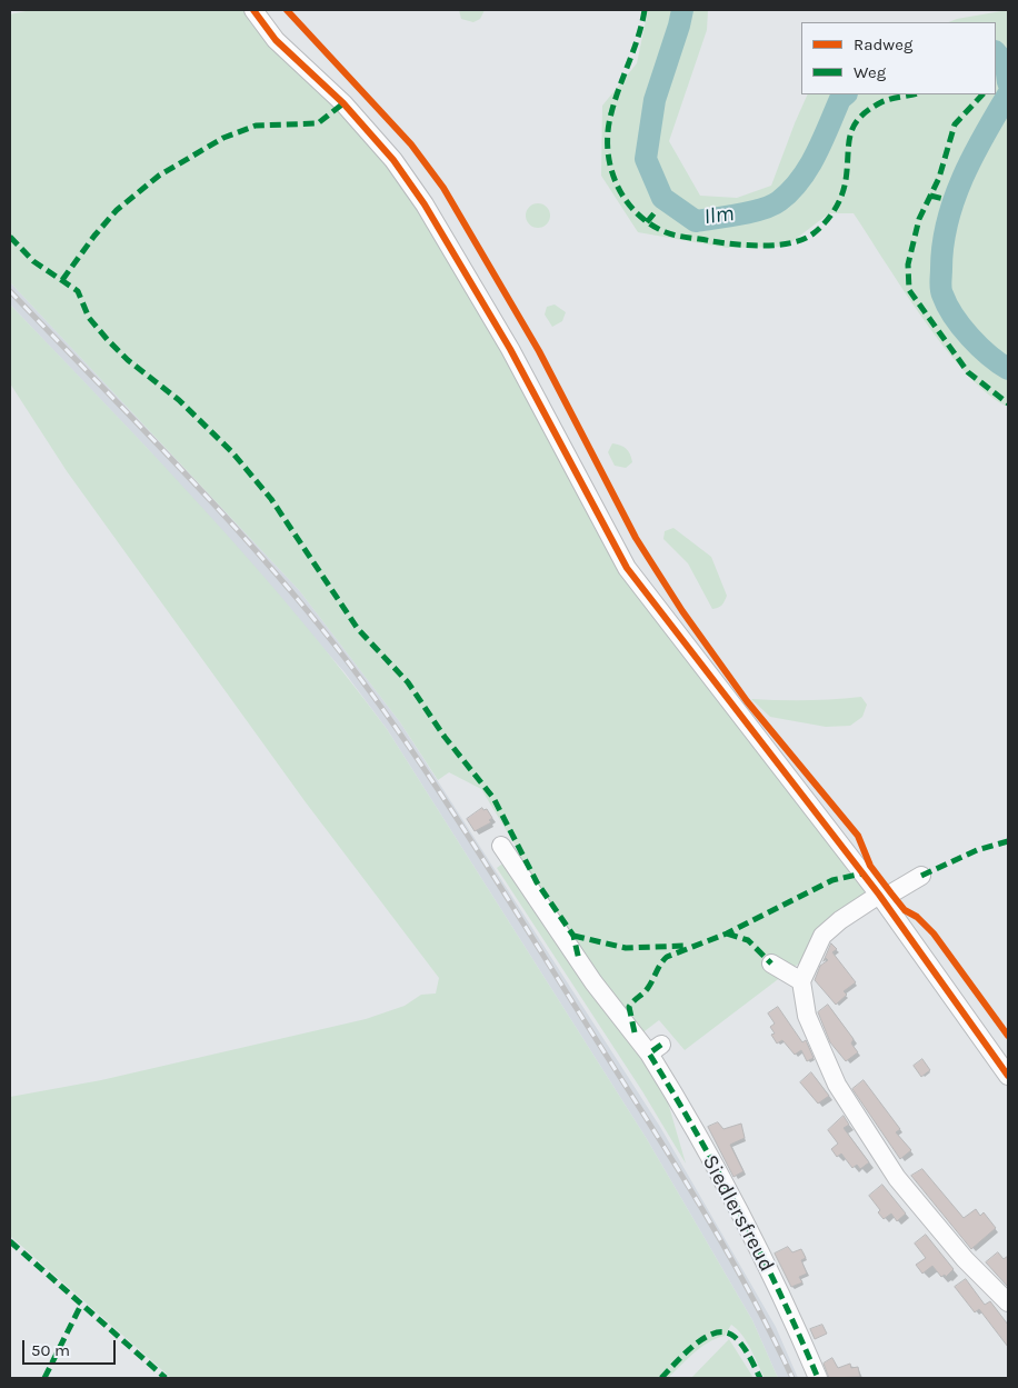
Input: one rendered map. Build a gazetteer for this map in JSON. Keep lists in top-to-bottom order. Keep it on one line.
{"streets":{"street":["Siedlersfreud"]},"water":["Ilm"],"legend":["Radweg","Weg"],"scale_bar":"50 m"}
